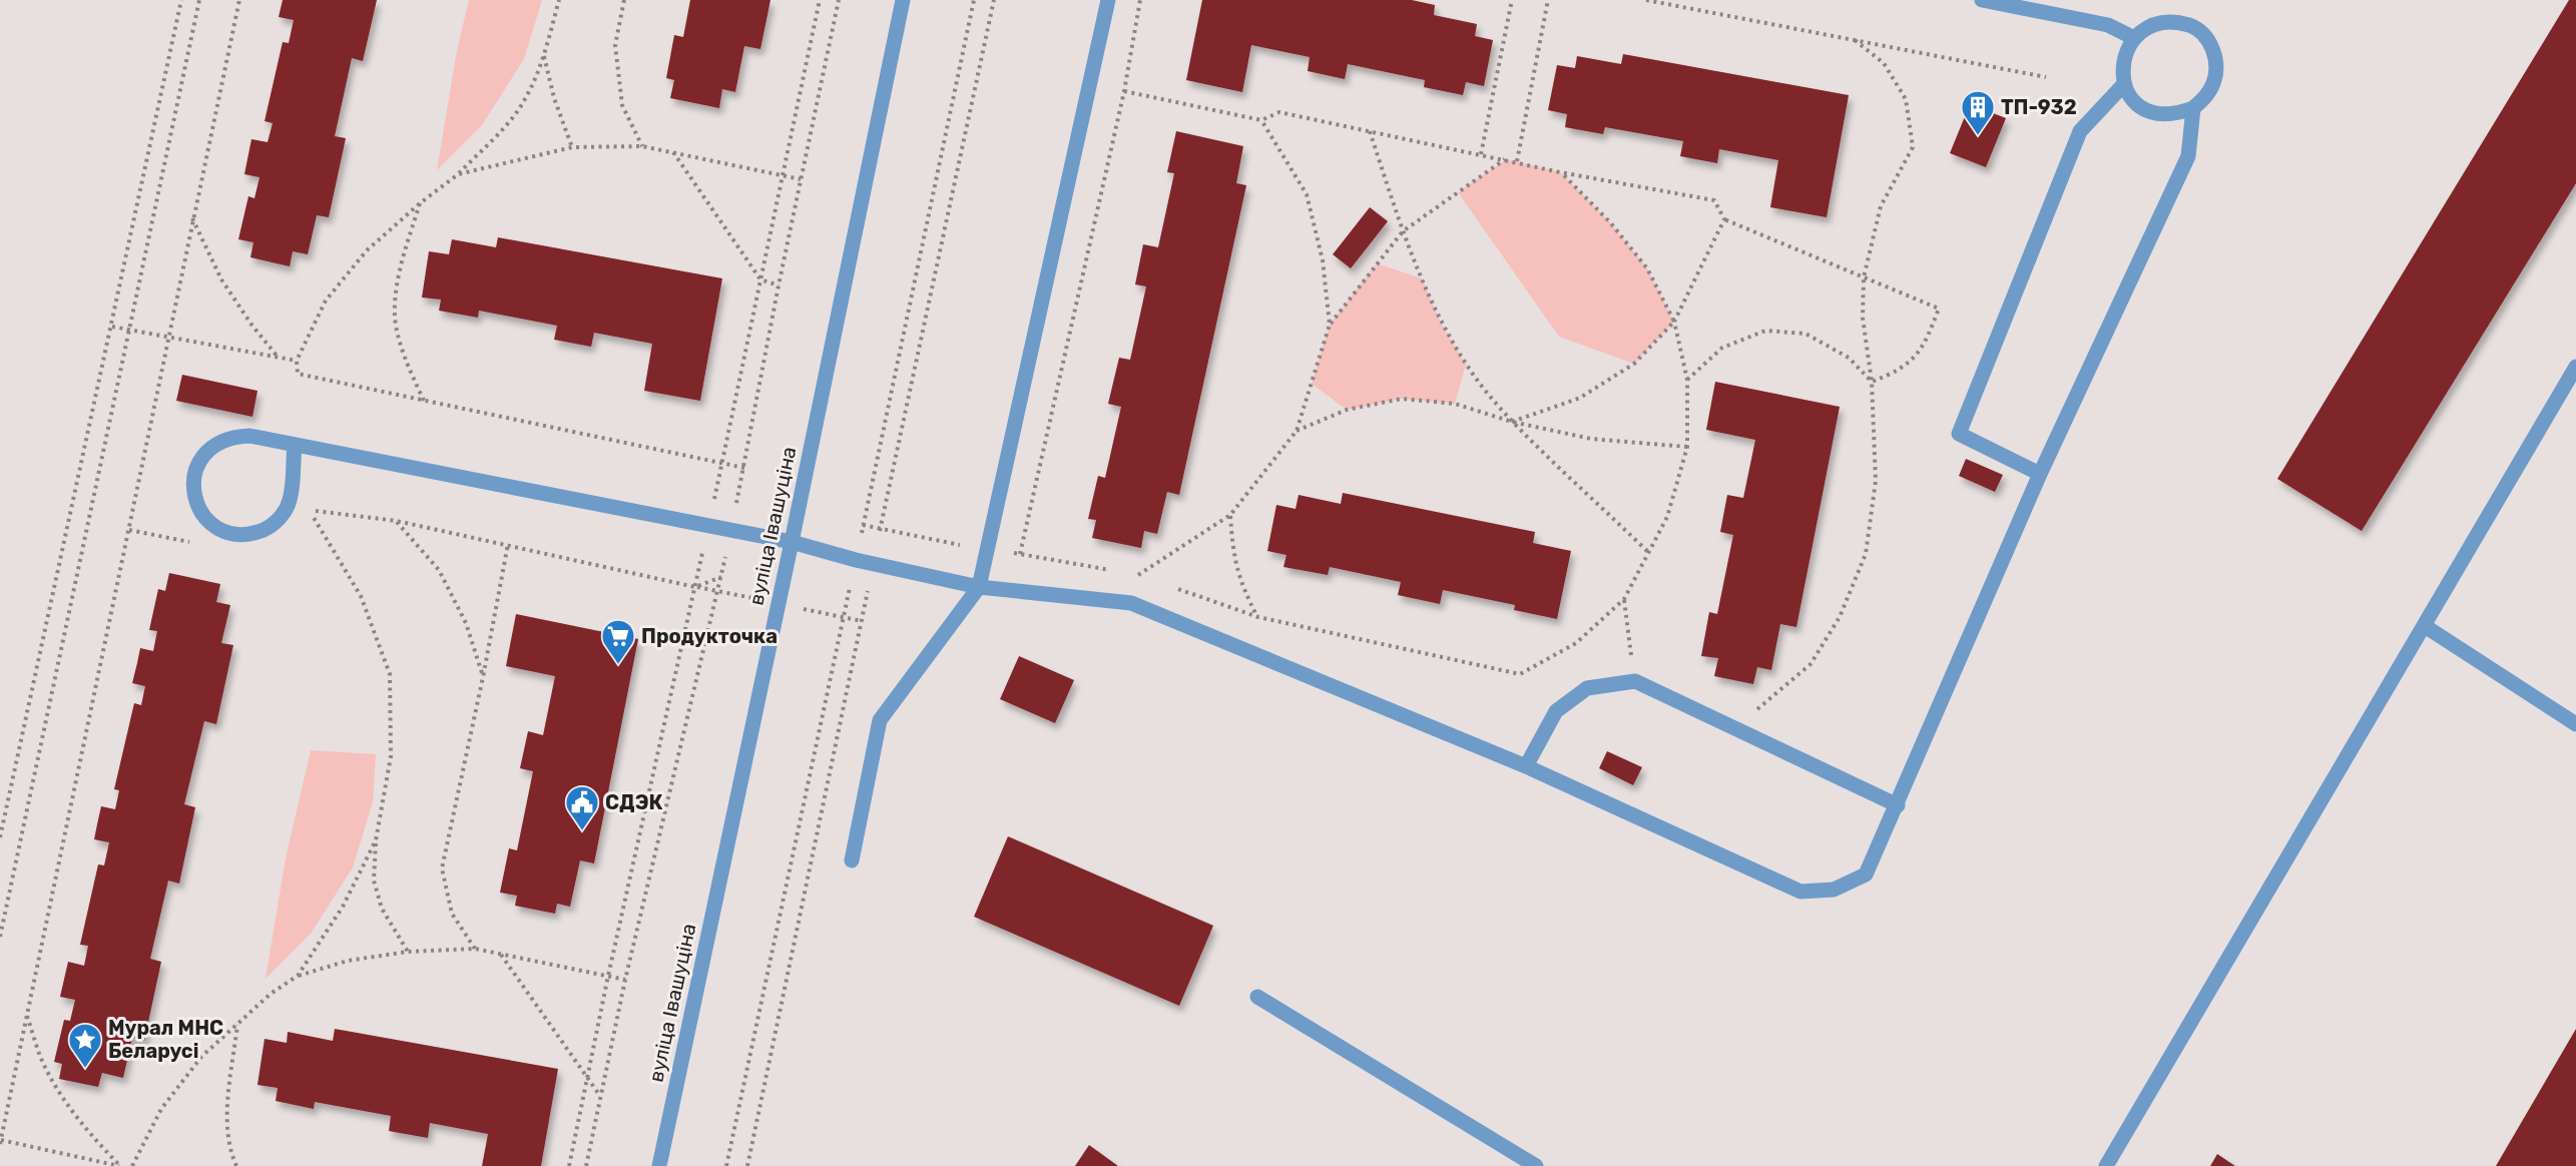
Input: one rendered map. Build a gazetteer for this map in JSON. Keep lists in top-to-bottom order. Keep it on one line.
{"streets":{"street":["вуліца Івашуціна"]},"places":{"building":["ТП-932"],"supermarket":["Продукточка"],"public building":["СДЭК"],"place":["Мурал МНС Беларусі"]}}
